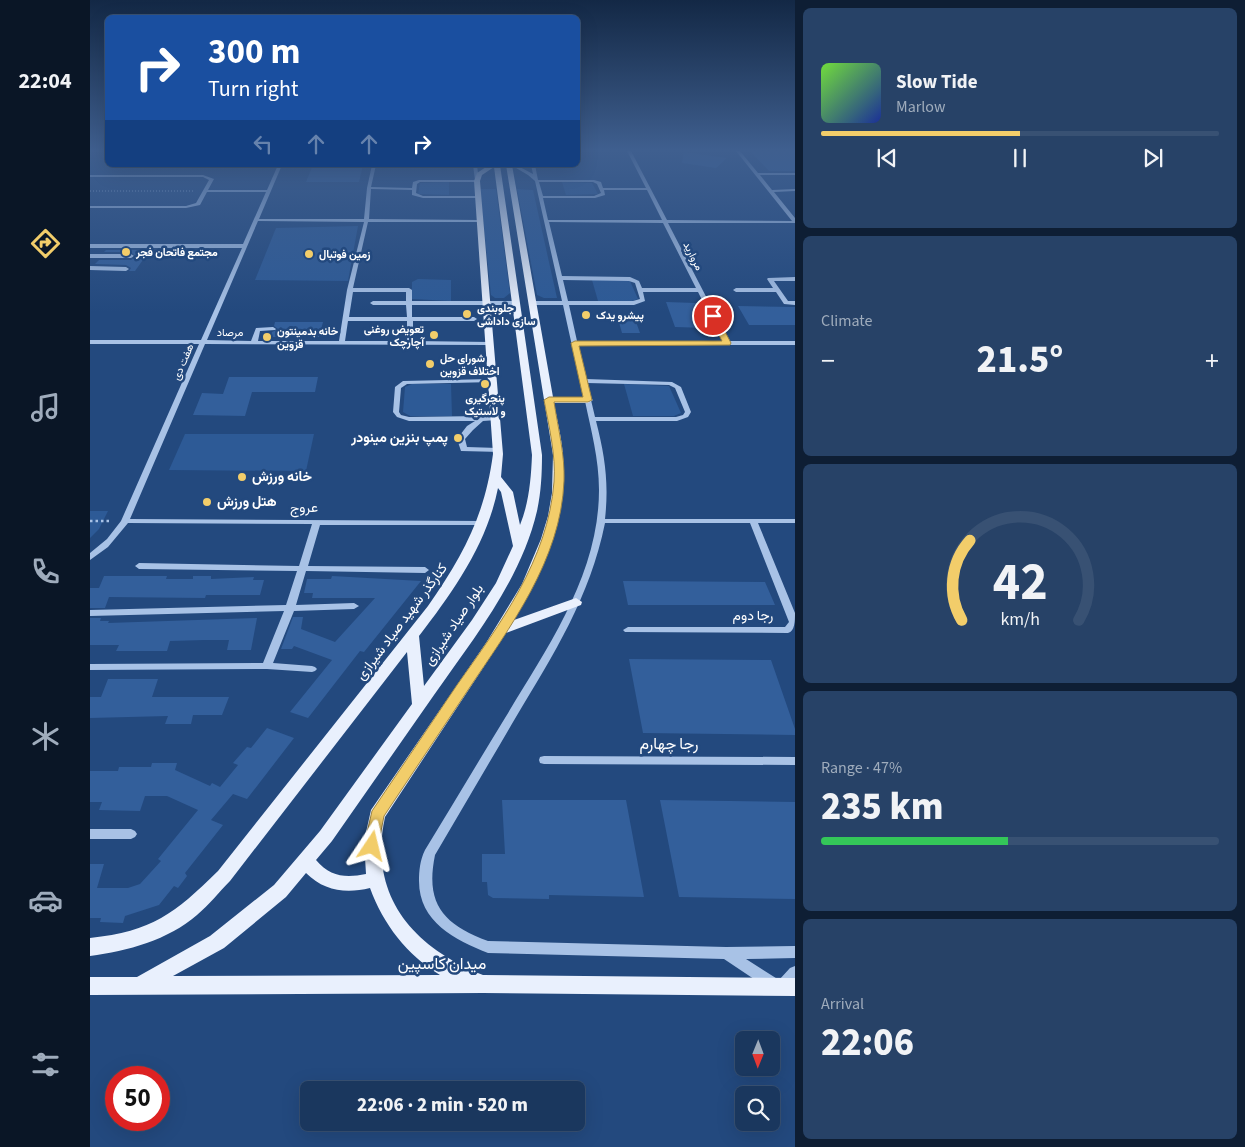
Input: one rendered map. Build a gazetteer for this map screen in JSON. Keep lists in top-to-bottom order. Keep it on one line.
{"streets":{"main road":["کنارگذر شهید صیاد شیرازی","بلوار صیاد شیرازی","میدان کاسپین"],"street":["مروارید","مرصاد","هفت دی","عروج","رجا دوم","رجا چهارم"]},"crossings":[["مرصاد","هفت دی"],["مرصاد","کنارگذر شهید صیاد شیرازی"],["هفت دی","عروج"],["عروج","کنارگذر شهید صیاد شیرازی"],["بلوار صیاد شیرازی","میدان کاسپین"]],"places":["مجتمع فاتحان فجر","زمین فوتبال","جلوبندی سازی داداشی","پیشرو یدک","تعویض روغنی آچارچک","خانه بدمینتون قزوین","شورای حل اختلاف قزوین","پنچرگیری و لاستیک","پمپ بنزین مینودر","خانه ورزش","هتل ورزش"],"north":"bottom","page":{"tabs":"22:04","turn":["300 m","Turn right"],"song":["Slow Tide","Marlow"],"tile":["Climate",["Range · 47%","235 km"],["Arrival","22:06"]],"heat":["−","21.5°","+"],"limit":"50","trip":"22:06 · 2 min · 520 m","gauge":["42","km/h"]}}
